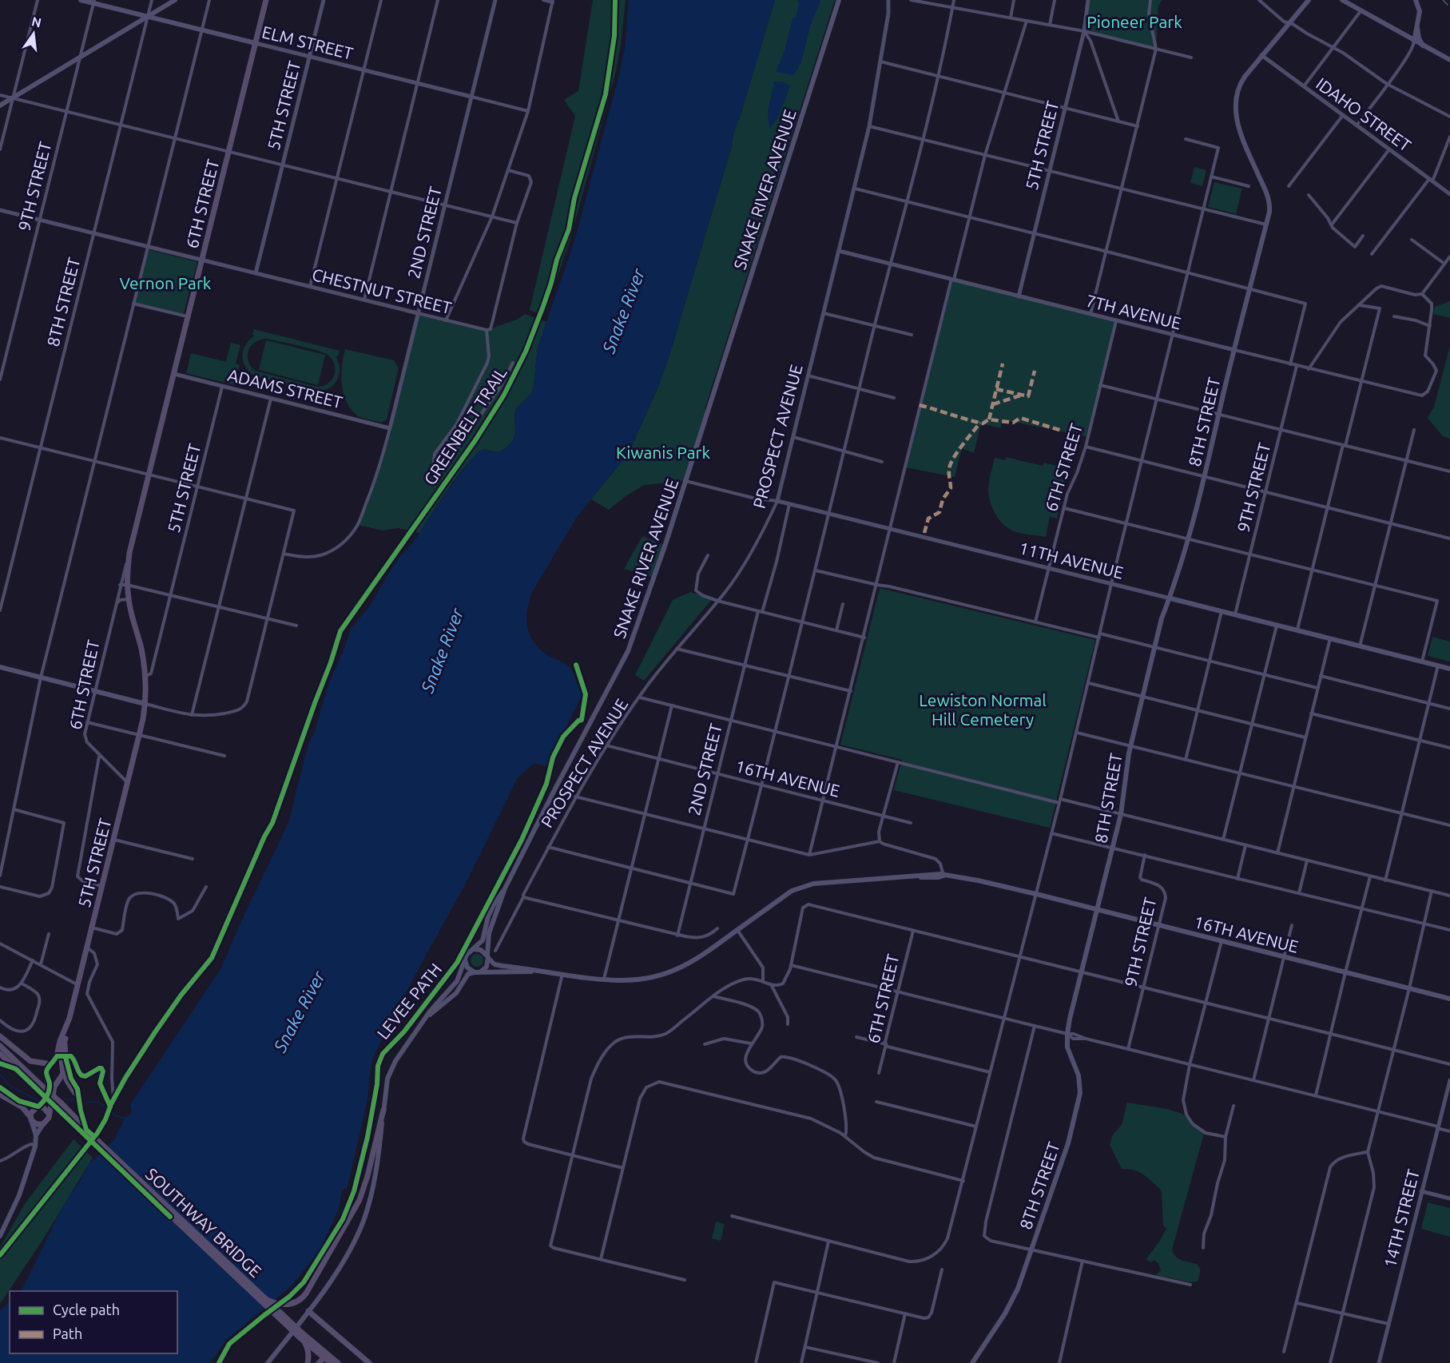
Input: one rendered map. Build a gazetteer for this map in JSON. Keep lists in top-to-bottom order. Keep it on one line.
{"streets":{"main road":["ELM STREET","5TH STREET","SNAKE RIVER AVENUE","6TH STREET","8TH STREET","11TH AVENUE","16TH AVENUE","SOUTHWAY BRIDGE"],"street":["IDAHO STREET","9TH STREET","2ND STREET","CHESTNUT STREET","7TH AVENUE","ADAMS STREET","PROSPECT AVENUE","14TH STREET"],"cycle path":["GREENBELT TRAIL","LEVEE PATH"]},"crossings":[["ELM STREET","5TH STREET"],["ELM STREET","9TH STREET"],["ELM STREET","6TH STREET"],["ELM STREET","2ND STREET"],["ELM STREET","8TH STREET"],["5TH STREET","6TH STREET"],["5TH STREET","CHESTNUT STREET"],["5TH STREET","7TH AVENUE"],["5TH STREET","ADAMS STREET"],["IDAHO STREET","8TH STREET"],["9TH STREET","CHESTNUT STREET"],["9TH STREET","7TH AVENUE"],["9TH STREET","11TH AVENUE"],["9TH STREET","16TH AVENUE"],["SNAKE RIVER AVENUE","11TH AVENUE"],["6TH STREET","CHESTNUT STREET"],["6TH STREET","7TH AVENUE"],["6TH STREET","ADAMS STREET"],["6TH STREET","11TH AVENUE"],["2ND STREET","CHESTNUT STREET"],["2ND STREET","ADAMS STREET"],["2ND STREET","11TH AVENUE"],["2ND STREET","16TH AVENUE"],["CHESTNUT STREET","8TH STREET"],["8TH STREET","7TH AVENUE"],["8TH STREET","11TH AVENUE"],["8TH STREET","16TH AVENUE"],["7TH AVENUE","PROSPECT AVENUE"],["PROSPECT AVENUE","11TH AVENUE"],["PROSPECT AVENUE","16TH AVENUE"]],"water":["Snake River"],"parks":["Pioneer Park","Vernon Park","Kiwanis Park","Lewiston Normal Hill Cemetery"],"legend":["Cycle path","Path"],"north":"top"}
